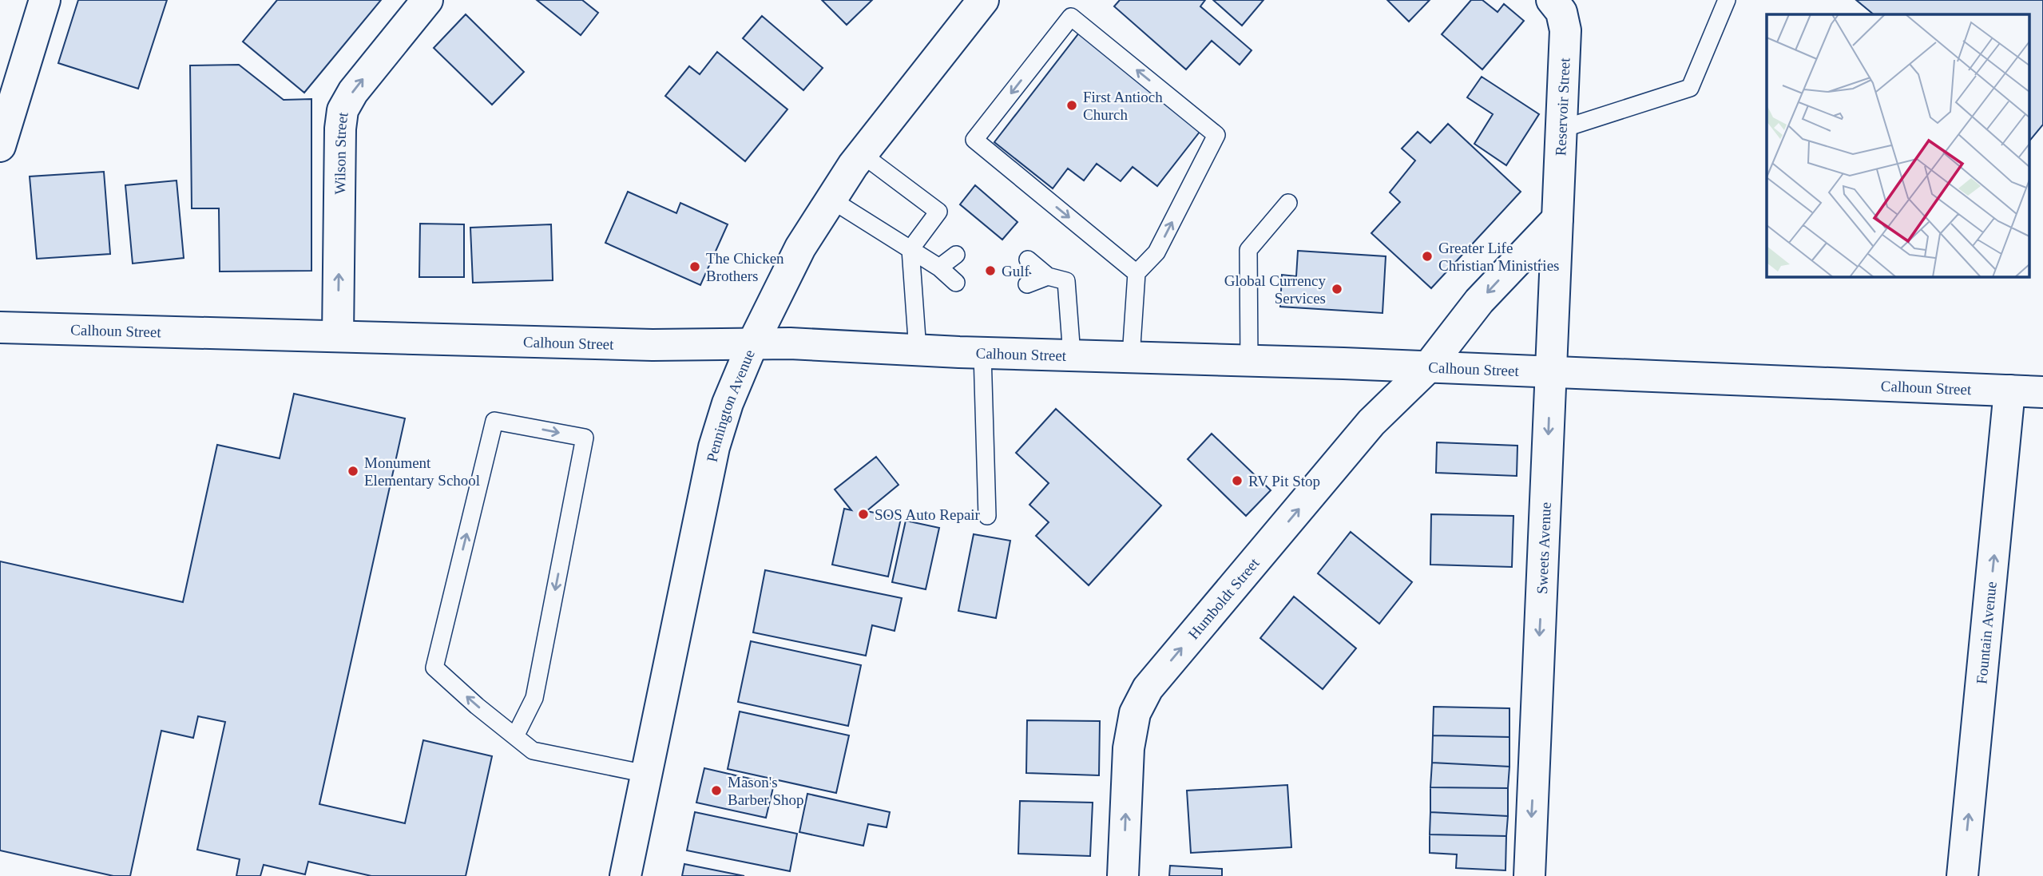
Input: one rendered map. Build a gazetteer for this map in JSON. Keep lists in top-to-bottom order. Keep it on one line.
{"streets":{"main road":["Reservoir Street","Wilson Street","Calhoun Street","Pennington Avenue","Sweets Avenue","Humboldt Street","Fountain Avenue"]},"crossings":[["Reservoir Street","Sweets Avenue"],["Reservoir Street","Humboldt Street"],["Wilson Street","Calhoun Street"],["Calhoun Street","Pennington Avenue"],["Calhoun Street","Sweets Avenue"],["Calhoun Street","Humboldt Street"],["Calhoun Street","Fountain Avenue"],["Sweets Avenue","Humboldt Street"]],"one_way":["Wilson Street","Sweets Avenue","Fountain Avenue"],"places":["First Antioch Church","Greater Life Christian Ministries","The Chicken Brothers","Gulf","Global Currency Services","Monument Elementary School","RV Pit Stop","SOS Auto Repair","Mason's Barber Shop"]}
